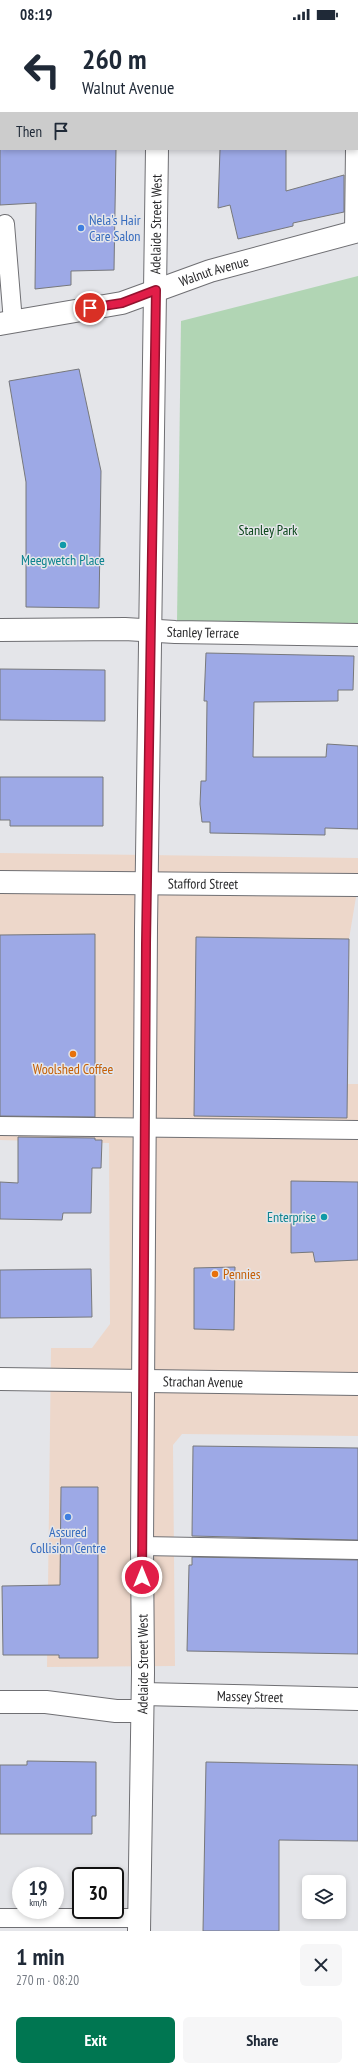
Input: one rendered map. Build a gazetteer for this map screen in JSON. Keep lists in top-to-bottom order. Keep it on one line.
{"streets":{"street":["Adelaide Street West","Walnut Avenue","Stanley Terrace","Stafford Street","Strachan Avenue","Massey Street"]},"crossings":[["Adelaide Street West","Walnut Avenue"],["Adelaide Street West","Stanley Terrace"],["Adelaide Street West","Stafford Street"],["Adelaide Street West","Strachan Avenue"],["Adelaide Street West","Massey Street"]],"parks":["Stanley Park"],"places":["Nela's Hair Care Salon","Meegwetch Place","Woolshed Coffee","Enterprise","Pennies","Assured Collision Centre"],"page":{"status":"08:19","turn":["260 m","Walnut Avenue"],"then":"Then","speed":"19 km/h","limit":"30","heading":["1 min","270 m · 08:20"],"buttons":["Exit","Share"]}}
